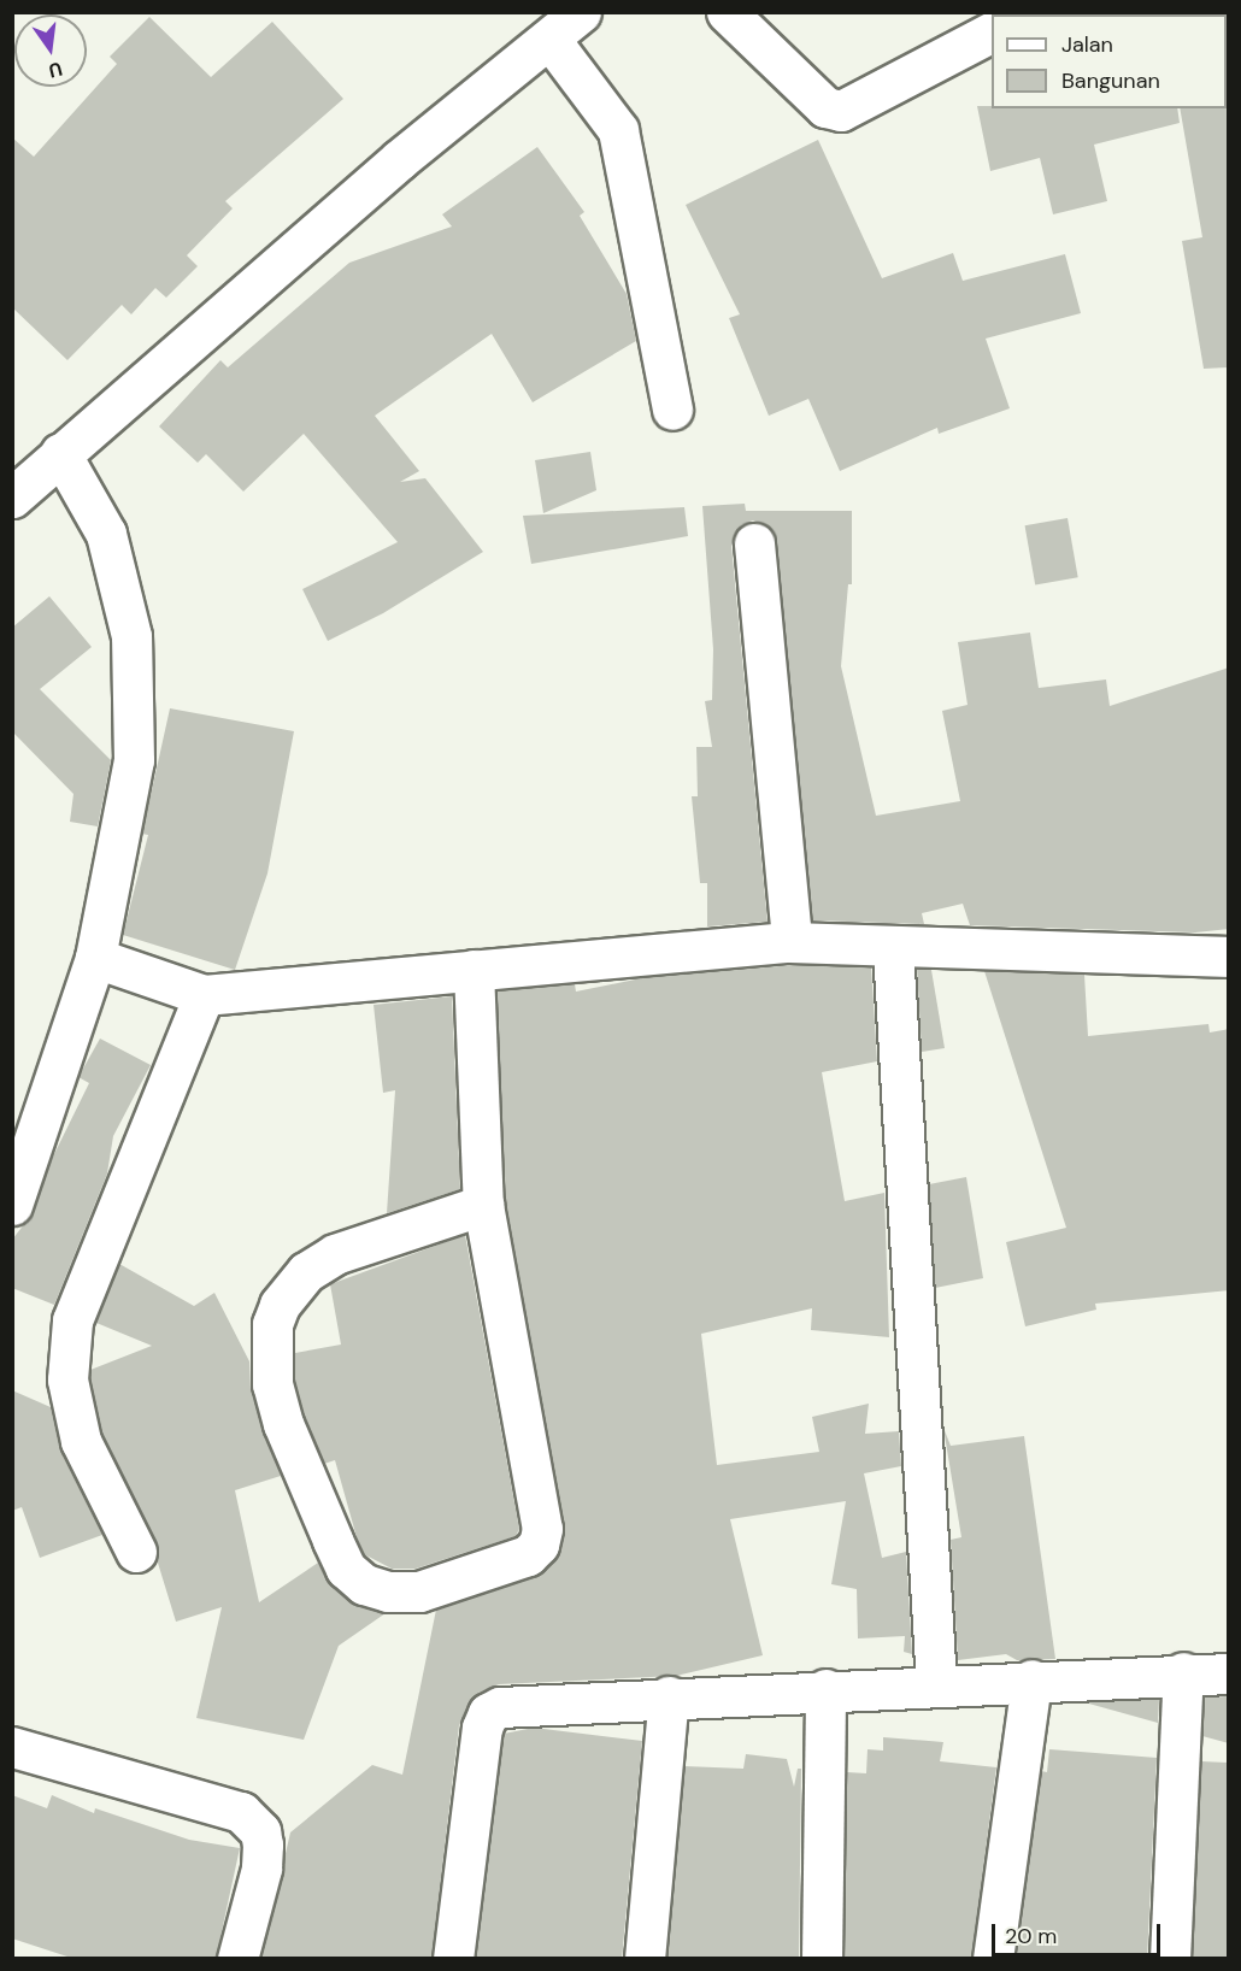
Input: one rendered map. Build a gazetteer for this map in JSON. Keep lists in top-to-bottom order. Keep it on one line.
{"legend":["Jalan","Bangunan"],"scale_bar":"20 m","north":"bottom"}
